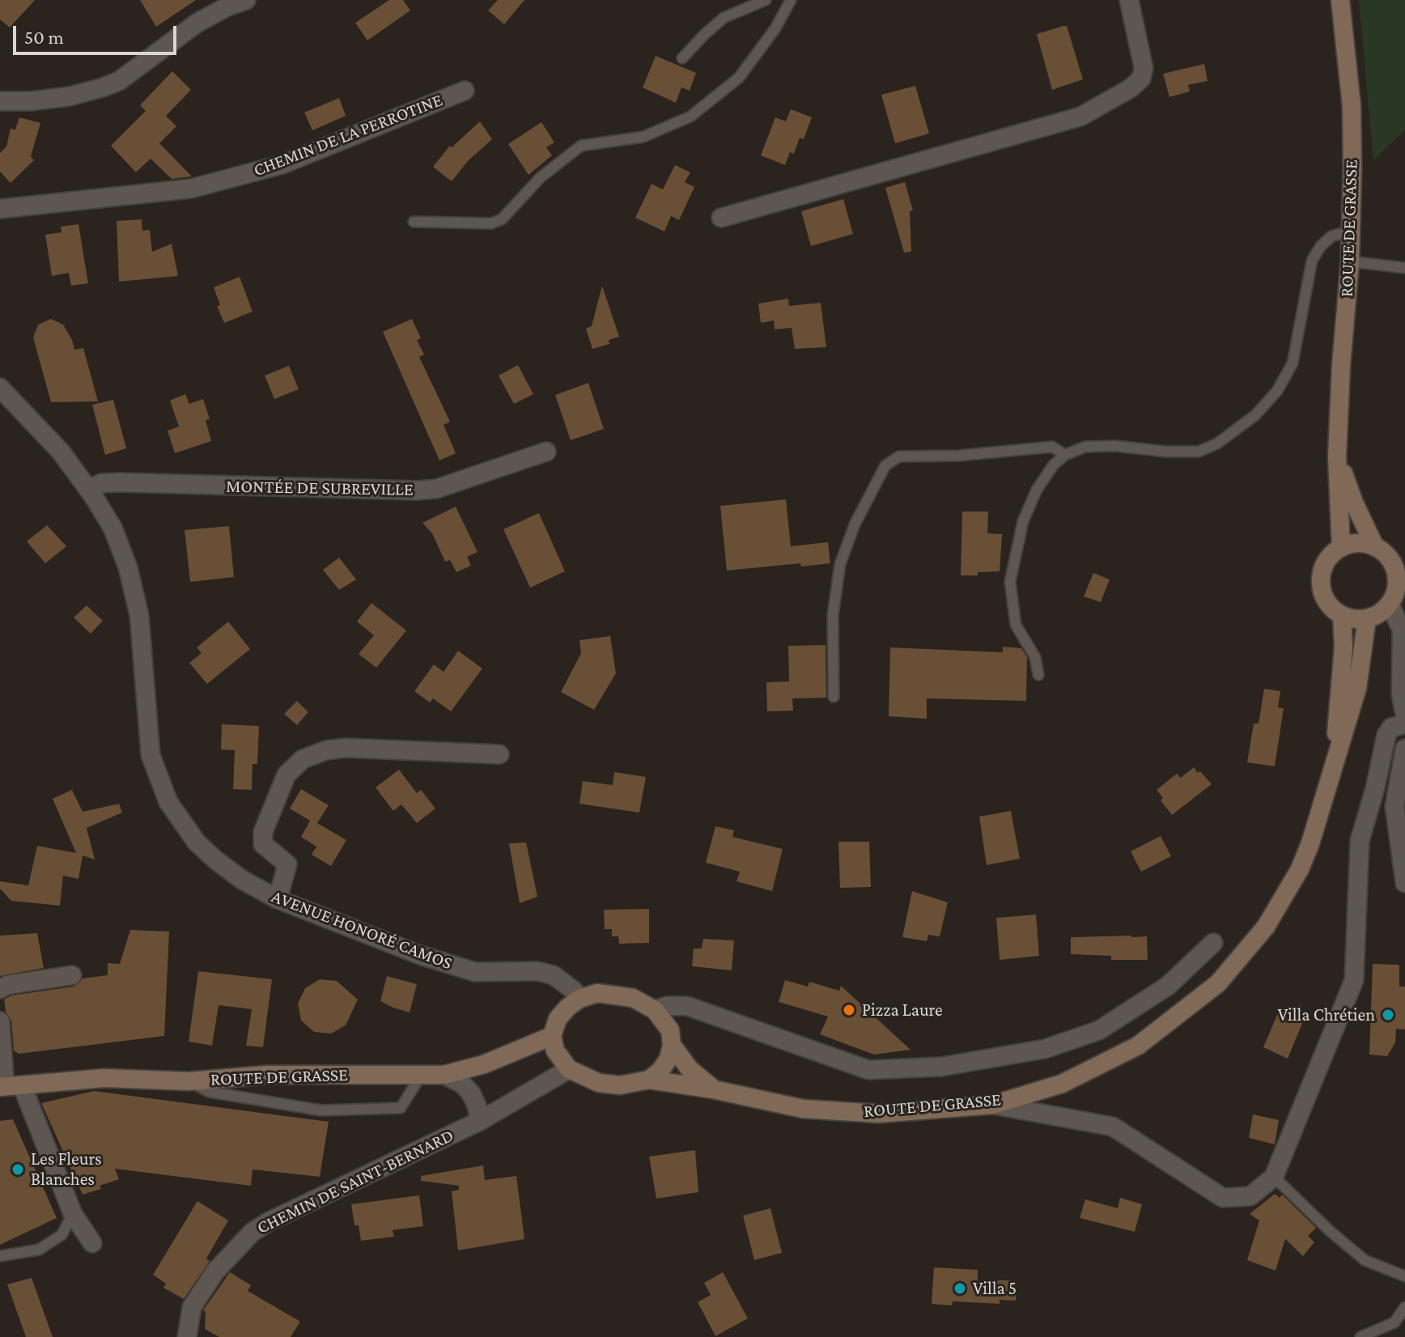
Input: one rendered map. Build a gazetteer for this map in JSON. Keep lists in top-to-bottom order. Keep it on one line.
{"streets":{"main road":["ROUTE DE GRASSE"],"street":["CHEMIN DE LA PERROTINE","MONTÉE DE SUBREVILLE","AVENUE HONORÉ CAMOS","CHEMIN DE SAINT-BERNARD"]},"crossings":[["ROUTE DE GRASSE","AVENUE HONORÉ CAMOS"],["ROUTE DE GRASSE","CHEMIN DE SAINT-BERNARD"],["MONTÉE DE SUBREVILLE","AVENUE HONORÉ CAMOS"],["AVENUE HONORÉ CAMOS","CHEMIN DE SAINT-BERNARD"]],"places":["Pizza Laure","Villa Chrétien","Les Fleurs Blanches","Villa 5"],"scale_bar":"50 m"}
